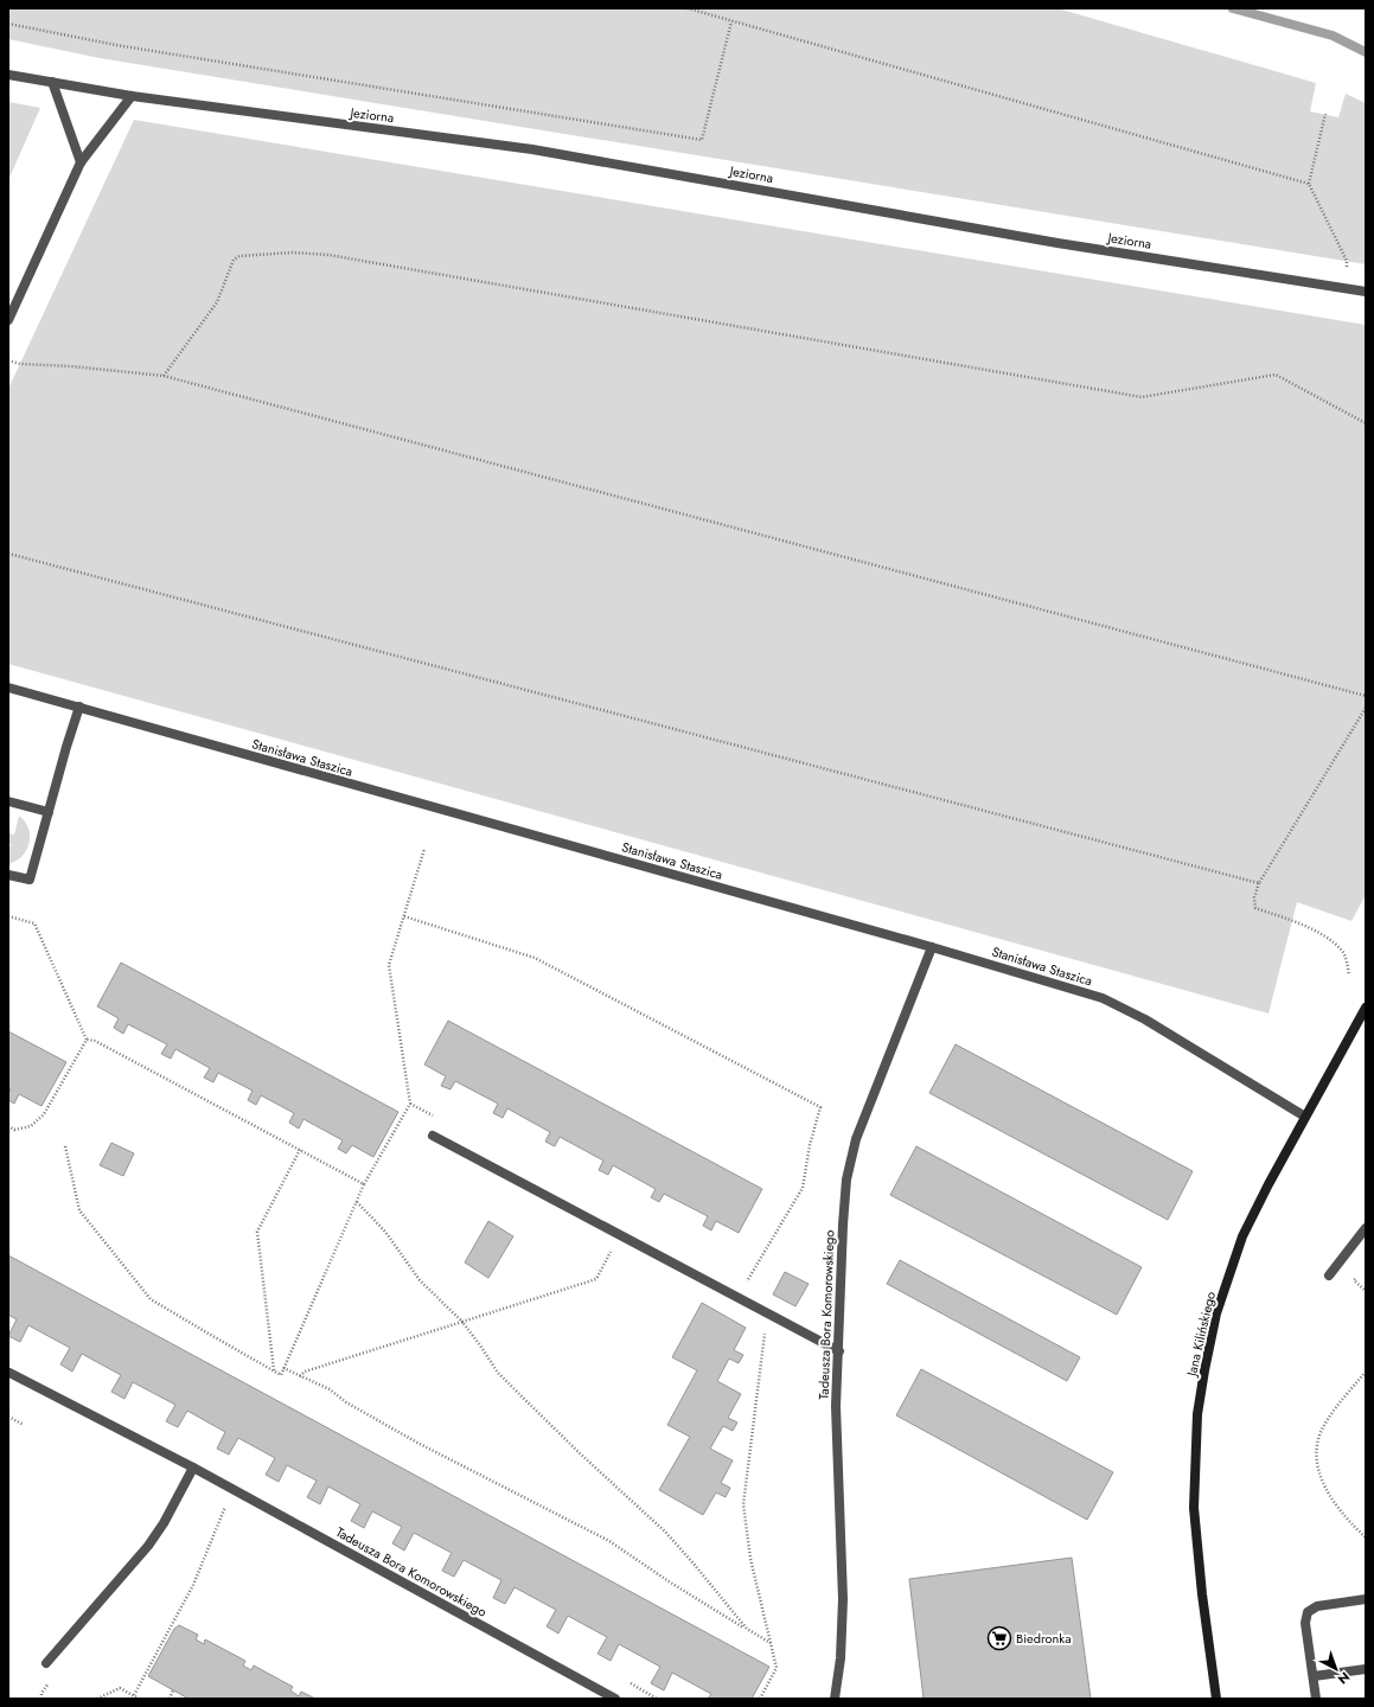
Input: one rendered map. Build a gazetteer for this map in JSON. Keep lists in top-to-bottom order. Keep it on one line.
{"streets":{"main road":["Jana Kilińskiego"],"street":["Jeziorna","Stanisława Staszica","Tadeusza Bora Komorowskiego"]},"crossings":[["Stanisława Staszica","Tadeusza Bora Komorowskiego"],["Stanisława Staszica","Jana Kilińskiego"]],"places":{"supermarket":["Biedronka"]},"north":"bottom right"}
